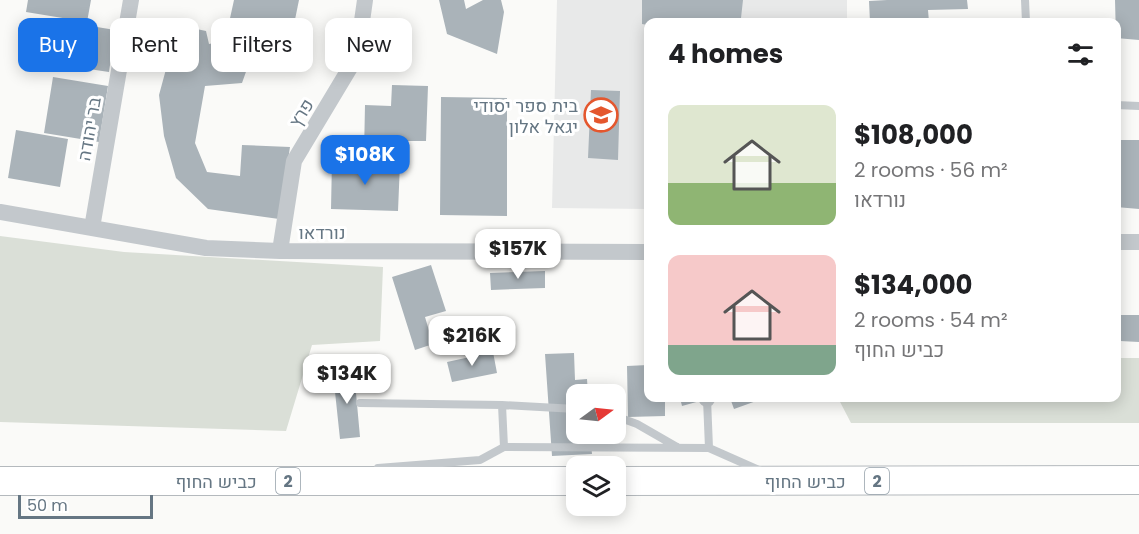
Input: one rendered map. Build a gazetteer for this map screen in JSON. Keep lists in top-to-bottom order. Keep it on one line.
{"streets":{"highway":["כביש החוף","2"],"street":["פרץ","בר יהודה","נורדאו"]},"crossings":[["פרץ","נורדאו"],["בר יהודה","נורדאו"]],"places":{"school or university":["בית ספר יסודי יגאל אלון"]},"scale_bar":"50 m","north":"right","page":{"chip":["Buy","Rent","Filters","New"],"heading":"4 homes","list":[{"name":"$108,000","note":"2 rooms · 56 m² · נורדאו"},{"name":"$134,000","note":"2 rooms · 54 m² · כביש החוף"}],"price":["$108K","$157K","$216K","$134K"],"scale":"50 m"}}
